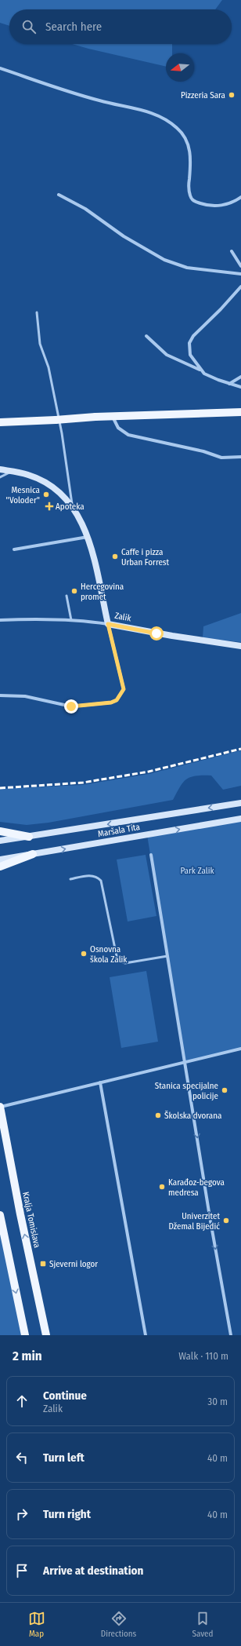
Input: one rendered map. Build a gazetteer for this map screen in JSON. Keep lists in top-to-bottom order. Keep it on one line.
{"streets":{"main road":["Kralja Tomislava"],"street":["Zalik","Maršala Tita"]},"parks":["Park Zalik"],"places":{"other":["Pizzeria Sara","Mesnica \"Voloder\"","Caffe i pizza Urban Forrest","Hercegovina promet","Osnovna škola Zalik","Stanica specijalne policije","Školska dvorana","Karađoz-begova medresa","Univerzitet Džemal Bijedić"],"health":["Apoteka"],"transit":["Sjeverni logor"]},"north":"left","page":{"search":"Search here","heading":["2 min","Walk · 110 m"],"list":[["Continue","Zalik","30 m"],["Turn left","40 m"],["Turn right","40 m"],"Arrive at destination"],"nav":["Map","Directions","Saved"]}}
